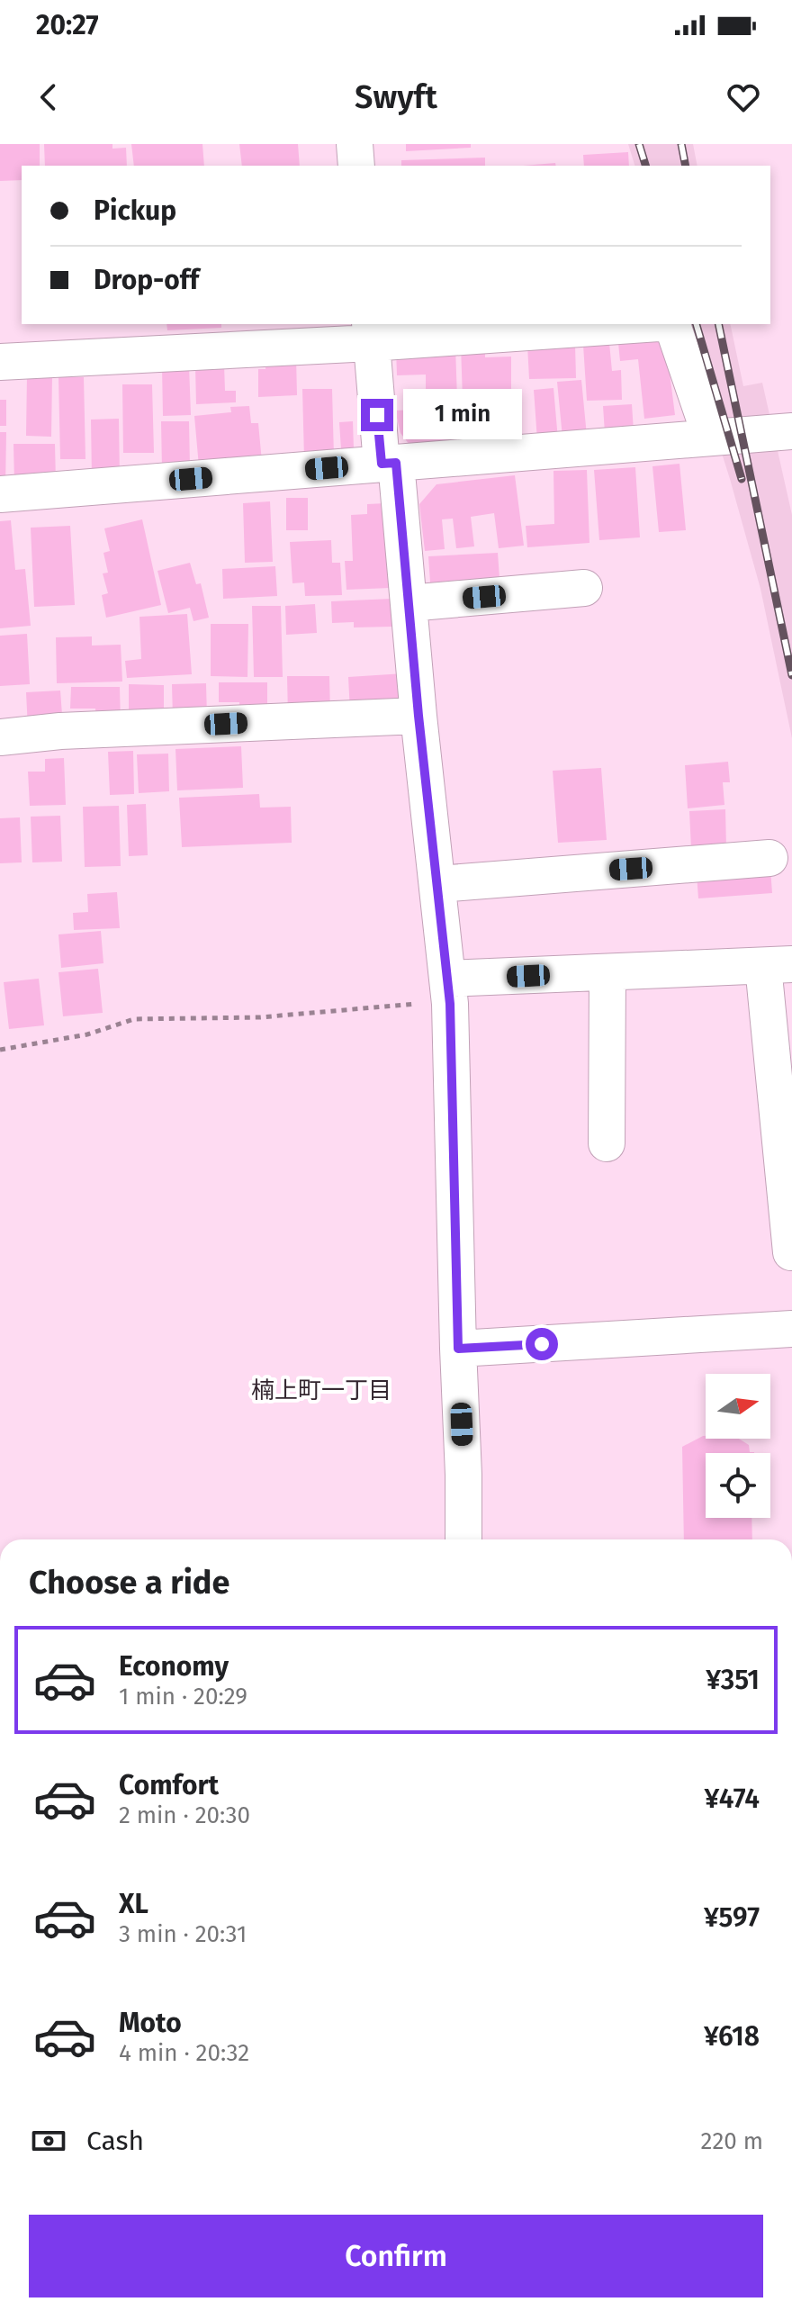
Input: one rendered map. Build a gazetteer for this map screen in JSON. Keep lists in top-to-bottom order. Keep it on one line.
{"districts":["楠上町一丁目"],"north":"right","page":{"status":"20:27","header":"Swyft","banner":["Pickup","Drop-off"],"bubble":"1 min","heading":"Choose a ride","list":[{"name":"Economy","note":"1 min · 20:29","value":"¥351"},{"name":"Comfort","note":"2 min · 20:30","value":"¥474"},{"name":"XL","note":"3 min · 20:31","value":"¥597"},{"name":"Moto","note":"4 min · 20:32","value":"¥618"}],"pay":["Cash","220 m"],"buttons":"Confirm"}}
